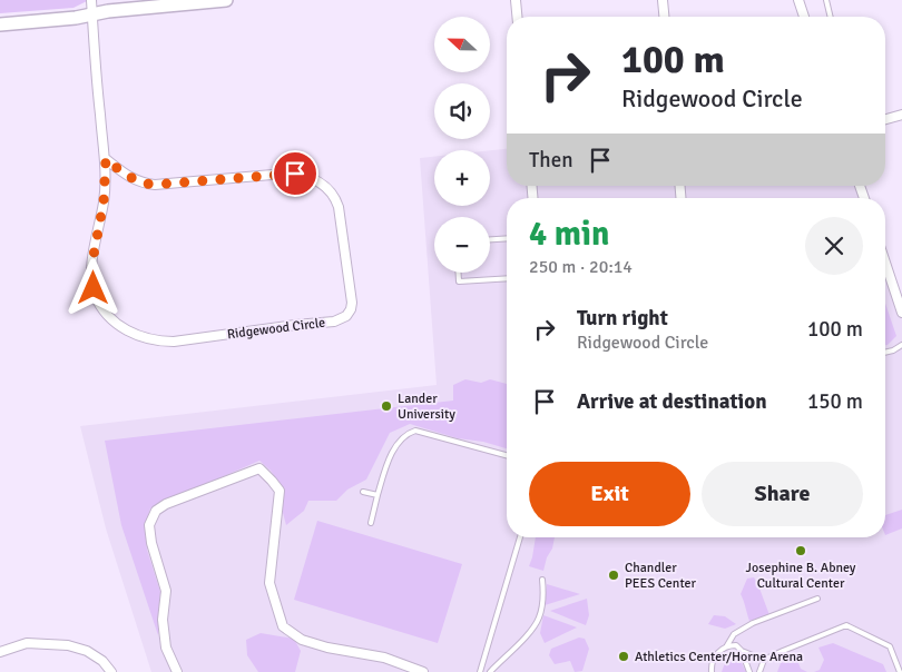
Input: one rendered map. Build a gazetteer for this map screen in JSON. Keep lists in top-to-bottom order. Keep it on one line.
{"streets":{"street":["Ridgewood Circle"]},"places":["Lander University","Josephine B. Abney Cultural Center","Chandler PEES Center","Athletics Center/Horne Arena"],"north":"left","page":{"map_buttons":["+","−"],"turn":["100 m","Ridgewood Circle"],"then":"Then","heading":["4 min","250 m · 20:14"],"list":[{"name":"Turn right","note":"Ridgewood Circle","value":"100 m"},{"name":"Arrive at destination","value":"150 m"}],"buttons":["Exit","Share"]}}
